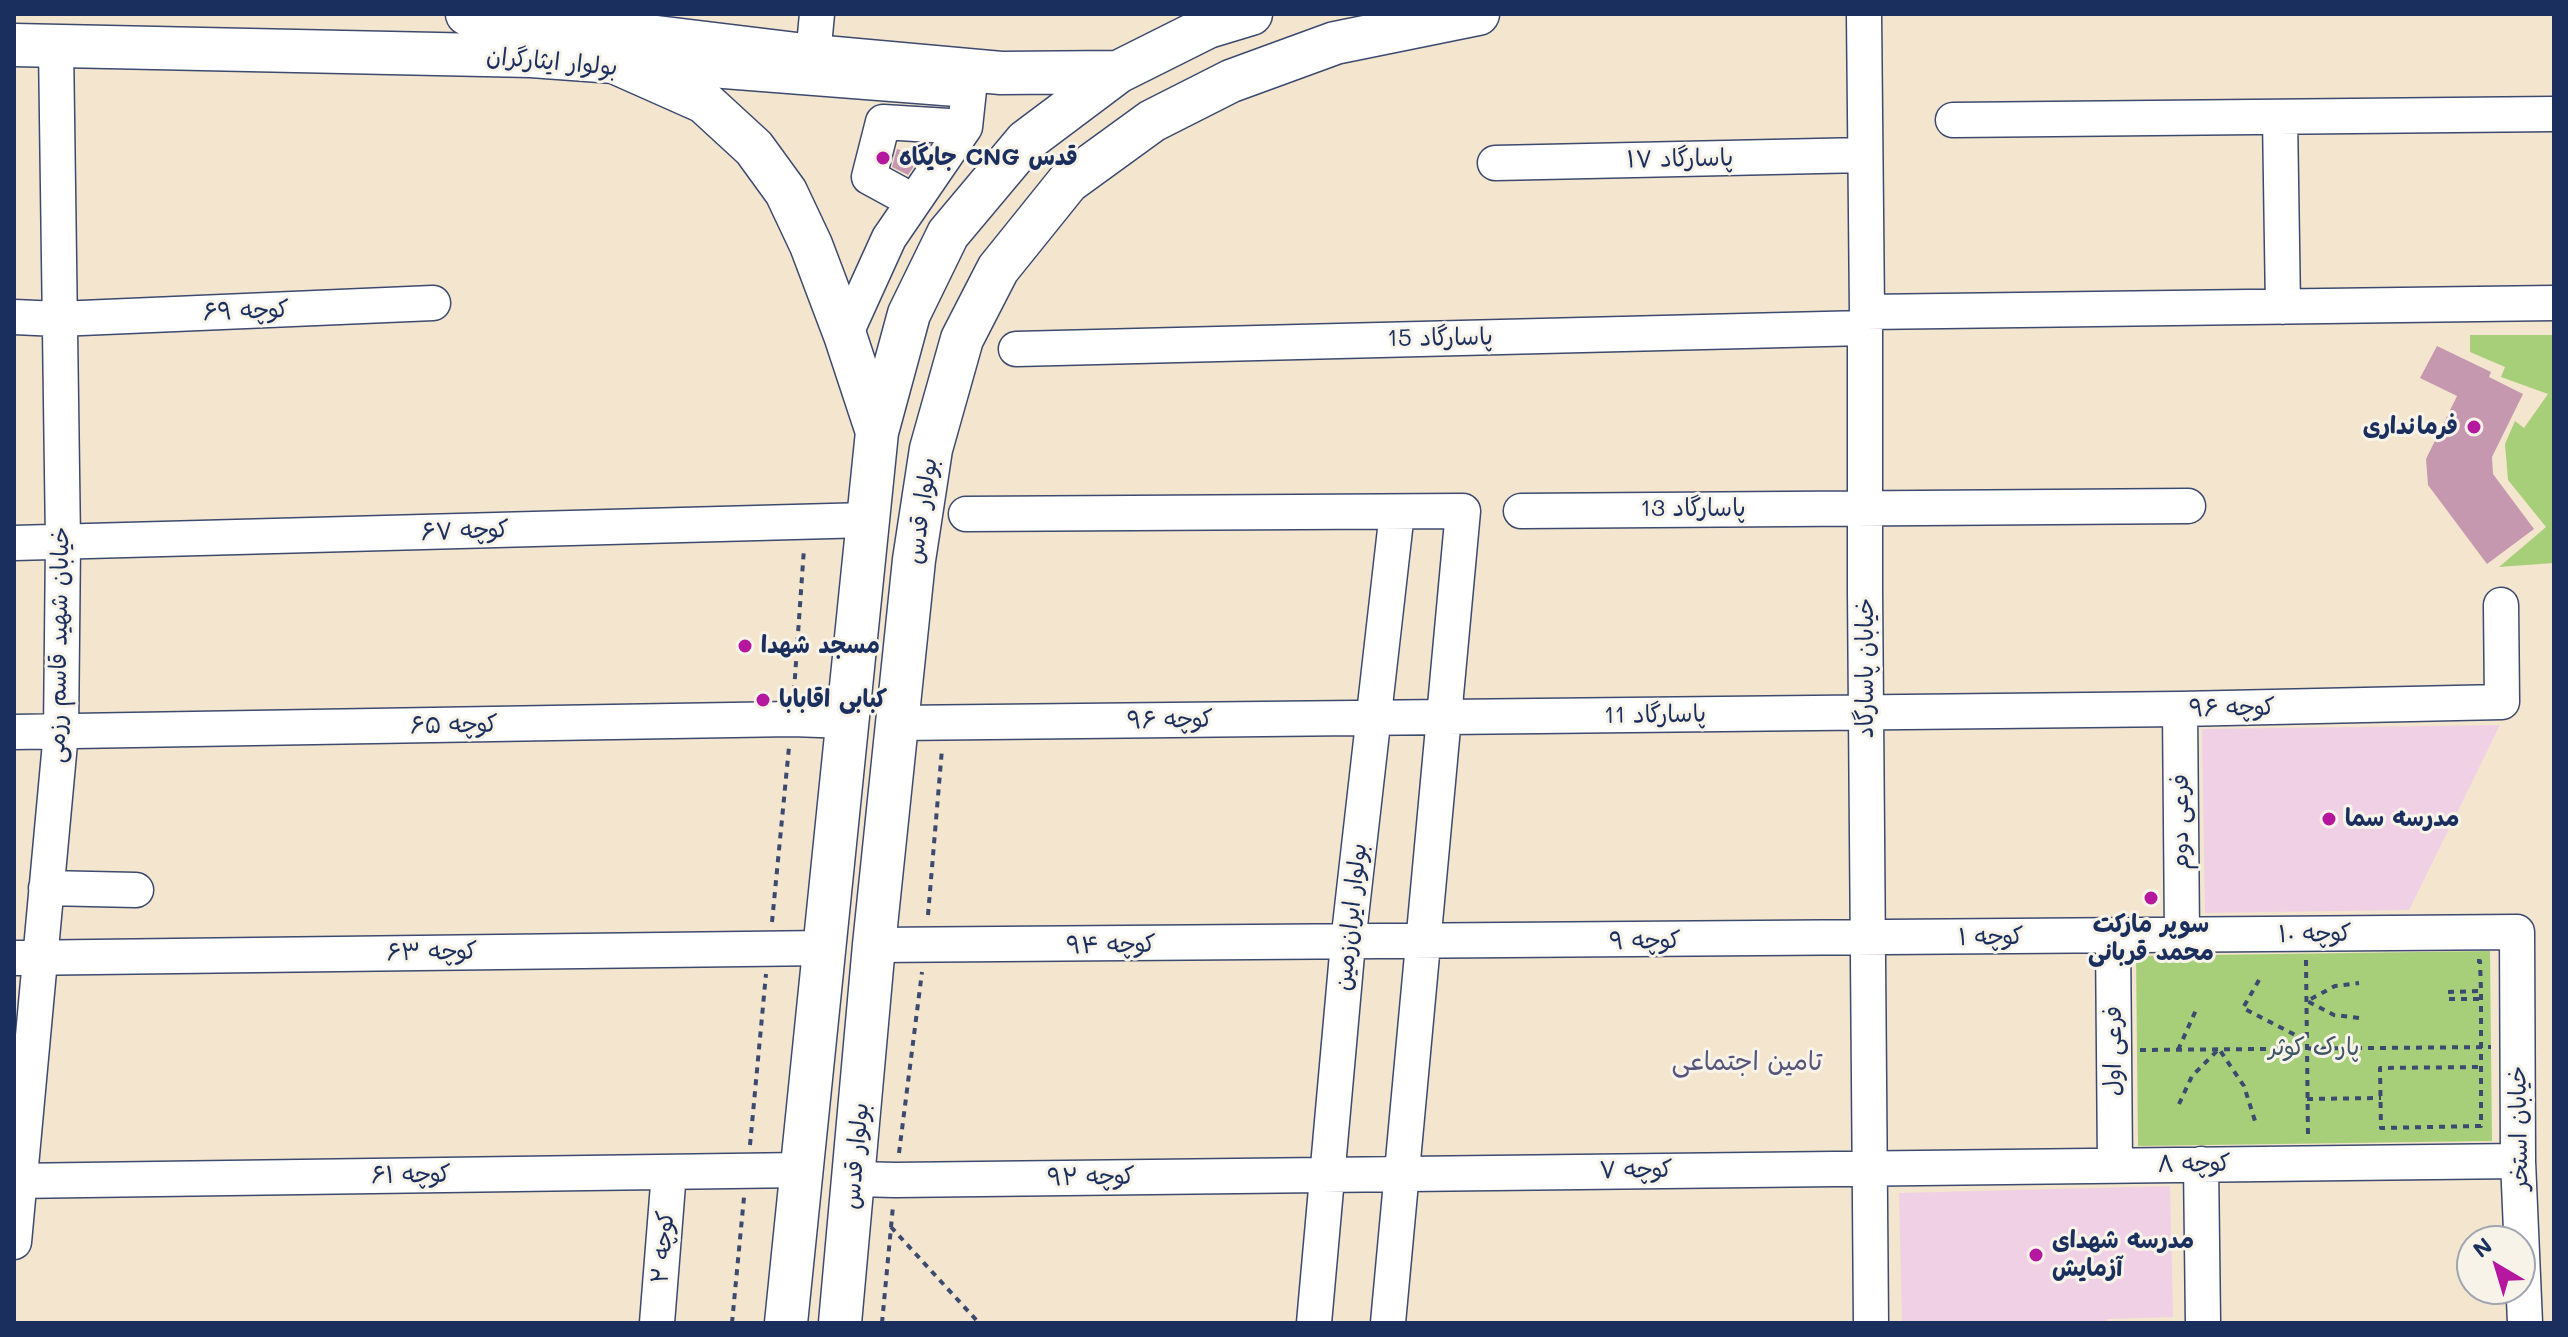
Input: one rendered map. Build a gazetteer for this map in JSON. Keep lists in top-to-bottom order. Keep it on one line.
{"streets":{"main road":["بولوار ایثارگران","بولوار قدس"],"street":["پاسارگاد ۱۷","کوچه ۶۹","پاسارگاد 15","پاسارگاد 13","کوچه ۶۷","خیابان شهید قاسم رزمی","خیابان پاسارگاد","کوچه ۹۶","پاسارگاد 11","کوچه ۶۵","فرعی دوم","بولوار ایران‌زمین","کوچه ۱۰","کوچه ۱","کوچه ۹","کوچه ۹۴","کوچه ۶۳","فرعی اول","خیابان استخر","کوچه ۸","کوچه ۷","کوچه ۶۱","کوچه ۹۲","کوچه ۲"]},"crossings":[["بولوار ایثارگران","خیابان شهید قاسم رزمی"],["پاسارگاد ۱۷","خیابان پاسارگاد"],["کوچه ۶۹","خیابان شهید قاسم رزمی"],["پاسارگاد 15","خیابان پاسارگاد"],["پاسارگاد 13","خیابان پاسارگاد"],["بولوار قدس","کوچه ۹۶"],["بولوار قدس","کوچه ۹۴"],["بولوار قدس","کوچه ۹۲"],["کوچه ۶۷","خیابان شهید قاسم رزمی"],["خیابان شهید قاسم رزمی","کوچه ۶۵"],["خیابان شهید قاسم رزمی","کوچه ۶۳"],["خیابان شهید قاسم رزمی","کوچه ۶۱"],["خیابان پاسارگاد","کوچه ۹۶"],["خیابان پاسارگاد","پاسارگاد 11"],["خیابان پاسارگاد","کوچه ۱"],["خیابان پاسارگاد","کوچه ۹"],["خیابان پاسارگاد","کوچه ۸"],["خیابان پاسارگاد","کوچه ۷"],["کوچه ۹۶","پاسارگاد 11"],["کوچه ۹۶","فرعی دوم"],["کوچه ۹۶","بولوار ایران‌زمین"],["فرعی دوم","کوچه ۱۰"],["بولوار ایران‌زمین","کوچه ۹"],["بولوار ایران‌زمین","کوچه ۹۴"],["بولوار ایران‌زمین","کوچه ۷"],["بولوار ایران‌زمین","کوچه ۹۲"],["کوچه ۱۰","کوچه ۱"],["کوچه ۱۰","فرعی اول"],["کوچه ۱۰","خیابان استخر"],["کوچه ۱","کوچه ۹"],["کوچه ۱","فرعی اول"],["کوچه ۹","کوچه ۹۴"],["فرعی اول","کوچه ۸"],["خیابان استخر","کوچه ۸"],["کوچه ۸","کوچه ۷"],["کوچه ۷","کوچه ۹۲"],["کوچه ۶۱","کوچه ۲"]],"districts":["تامین اجتماعی"],"parks":["پارک کوثر"],"places":["جایگاه CNG قدس","فرمانداری","مسجد شهدا","کبابی اقابابا","مدرسه سما","سوپر مارکت محمد قربانی","مدرسه شهدای آزمایش"],"north":"top left"}
